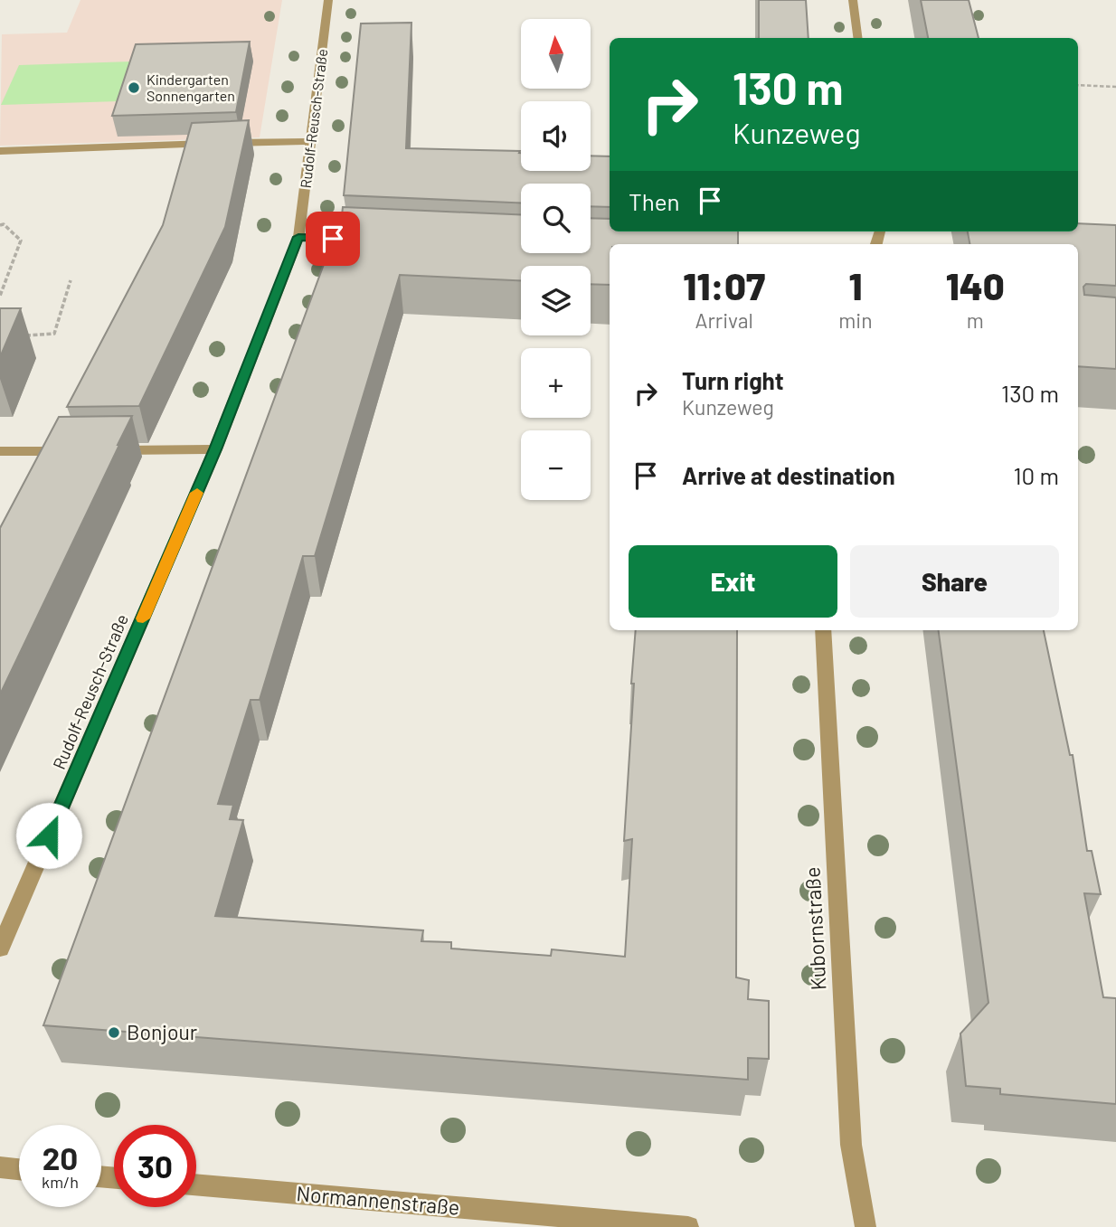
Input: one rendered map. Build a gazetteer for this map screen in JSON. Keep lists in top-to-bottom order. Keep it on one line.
{"streets":{"street":["Rudolf-Reusch-Straße","Kubornstraße","Normannenstraße"]},"places":["Kindergarten Sonnengarten","Bonjour"],"north":"top","page":{"map_buttons":["+","−"],"turn":["130 m","Kunzeweg"],"then":"Then","eta":["11:07","Arrival","1","min","140","m"],"list":[{"name":"Turn right","note":"Kunzeweg","value":"130 m"},{"name":"Arrive at destination","value":"10 m"}],"buttons":["Exit","Share"],"speed":"20 km/h","limit":"30"}}
